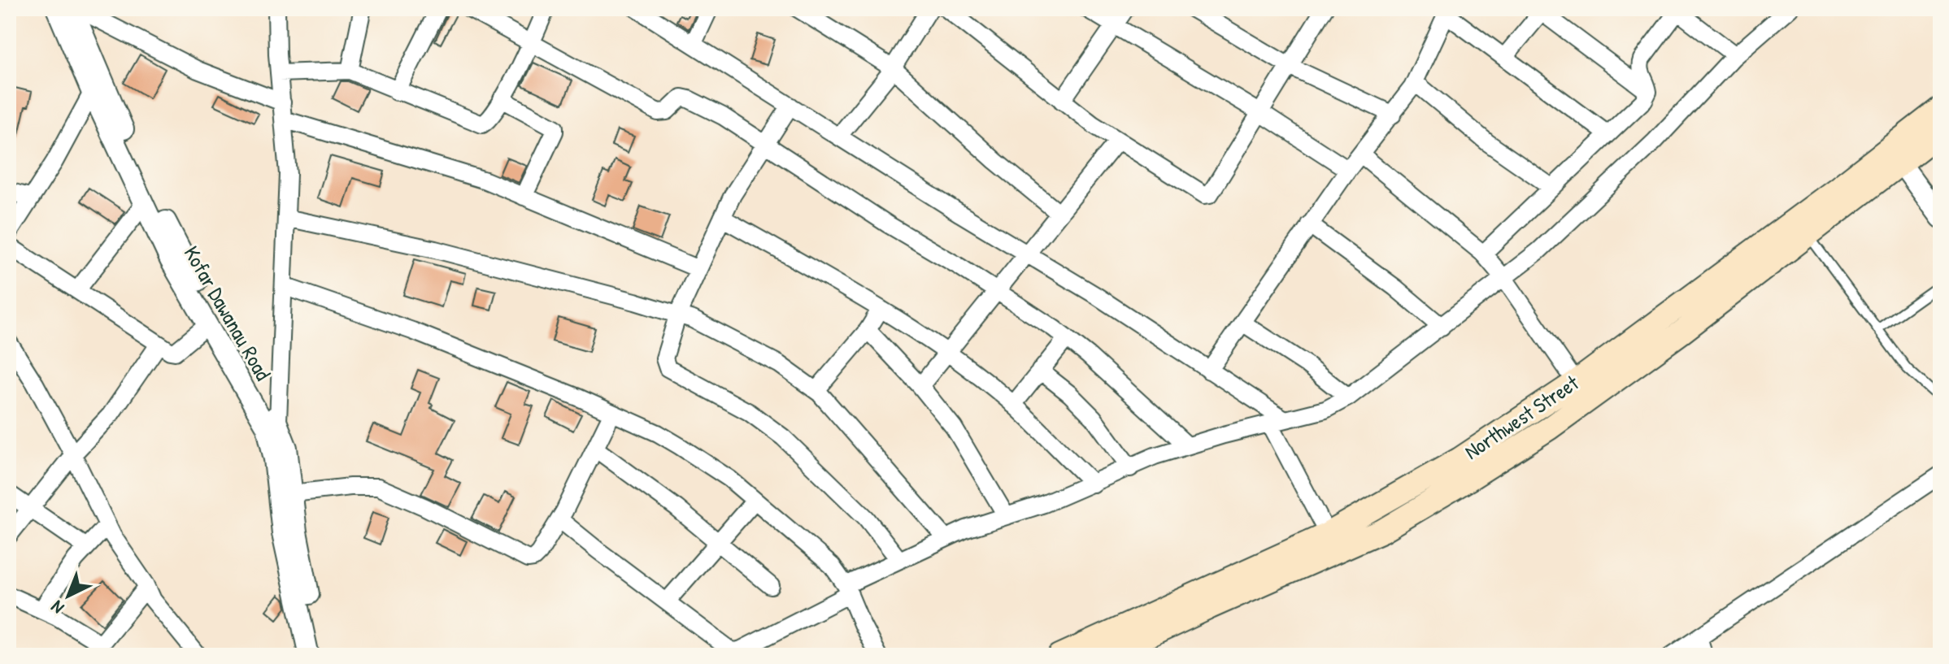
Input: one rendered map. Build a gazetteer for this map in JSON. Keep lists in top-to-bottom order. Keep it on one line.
{"streets":{"main road":["Northwest Street"],"street":["Kofar Dawanau Road"]},"north":"bottom left"}
